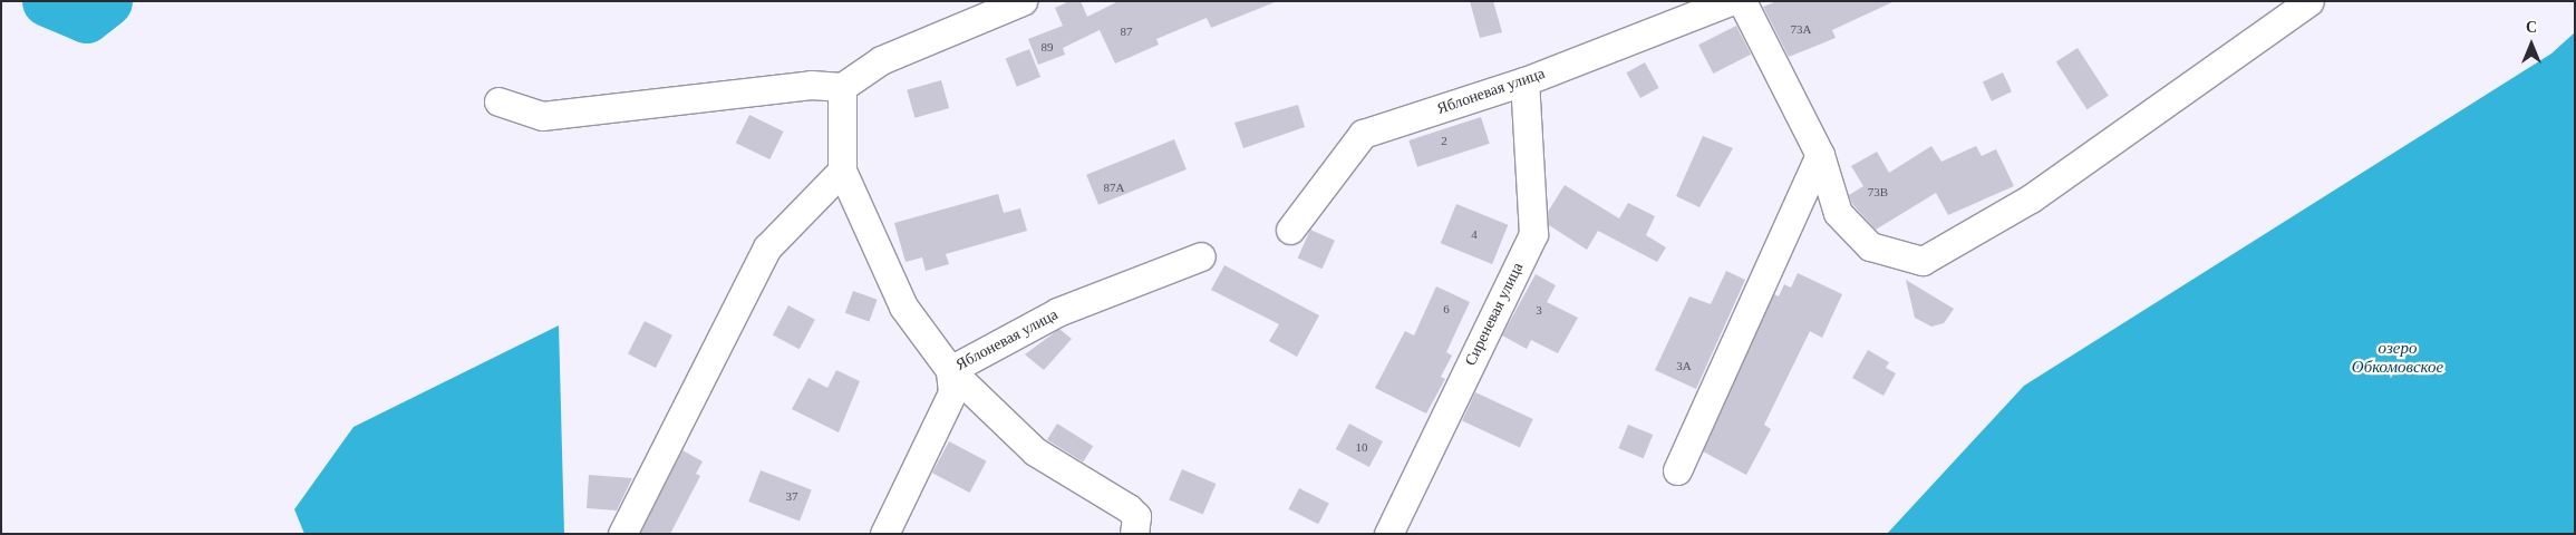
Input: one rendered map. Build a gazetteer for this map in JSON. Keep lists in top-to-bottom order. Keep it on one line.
{"streets":{"street":["Яблоневая улица","Сиреневая улица"]},"crossings":[["Яблоневая улица","Сиреневая улица"]],"water":["озеро Обкомовское"],"house_numbers":["73А","87","89","2","87А","73В","4","6","3","3А","10","37"],"north":"top"}
